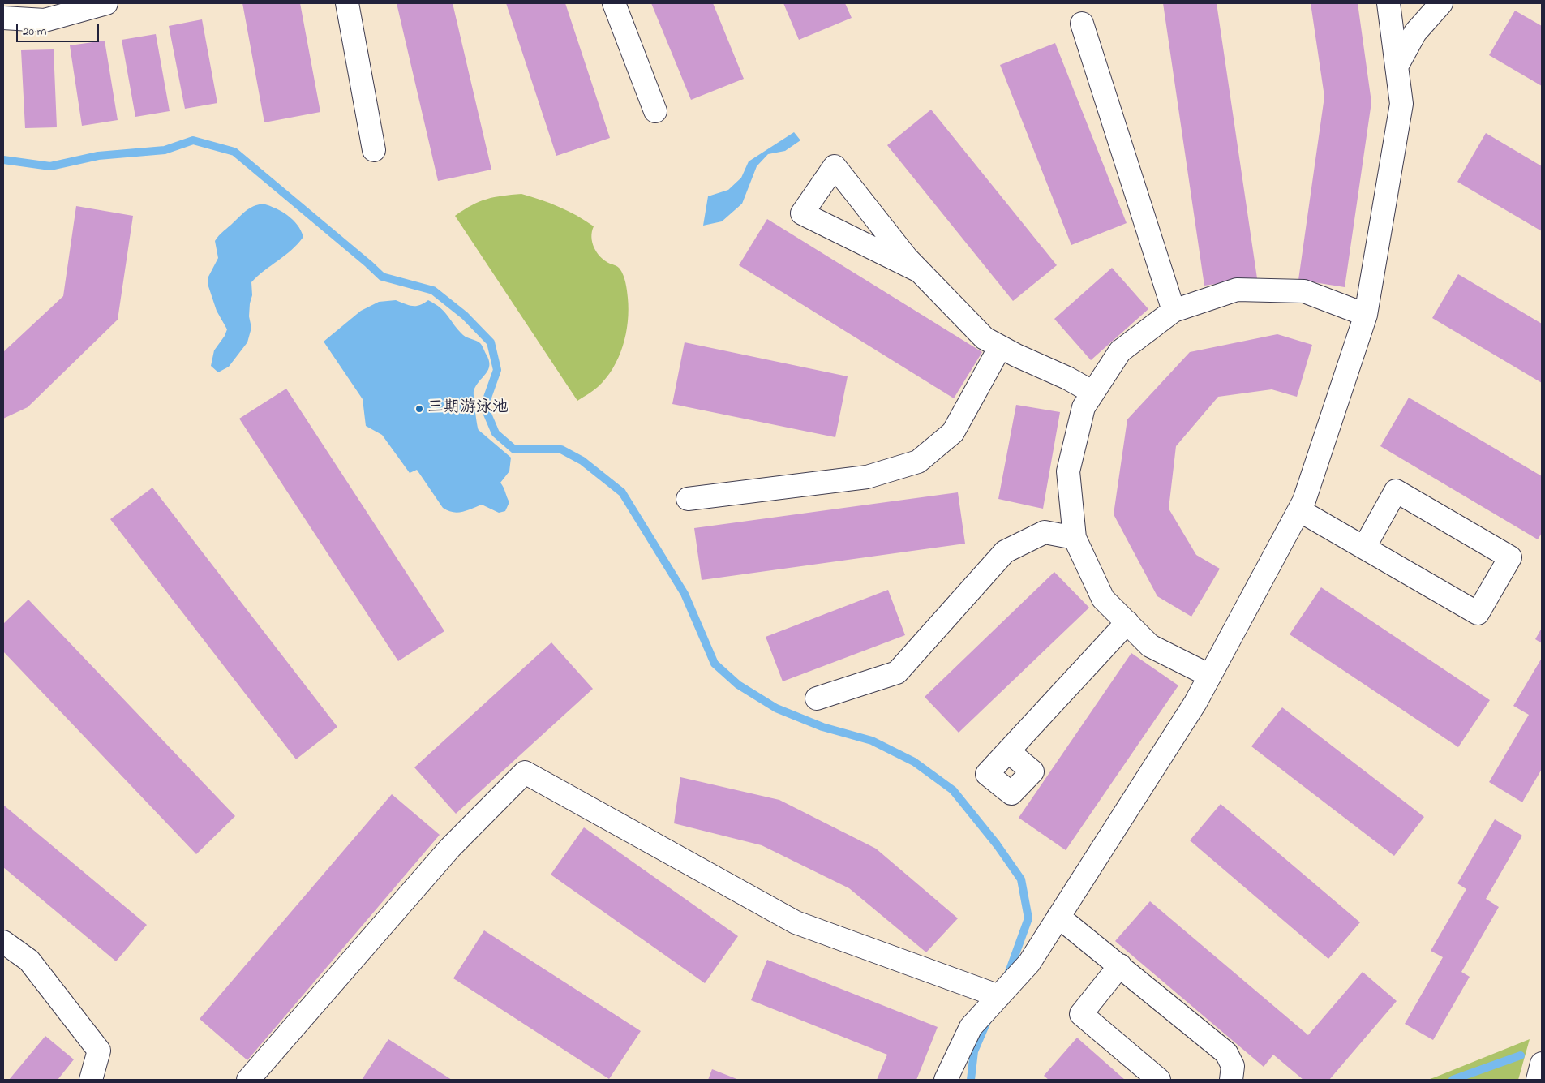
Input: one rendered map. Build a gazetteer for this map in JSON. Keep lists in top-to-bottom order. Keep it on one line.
{"places":["三期游泳池"],"scale_bar":"20 m"}
